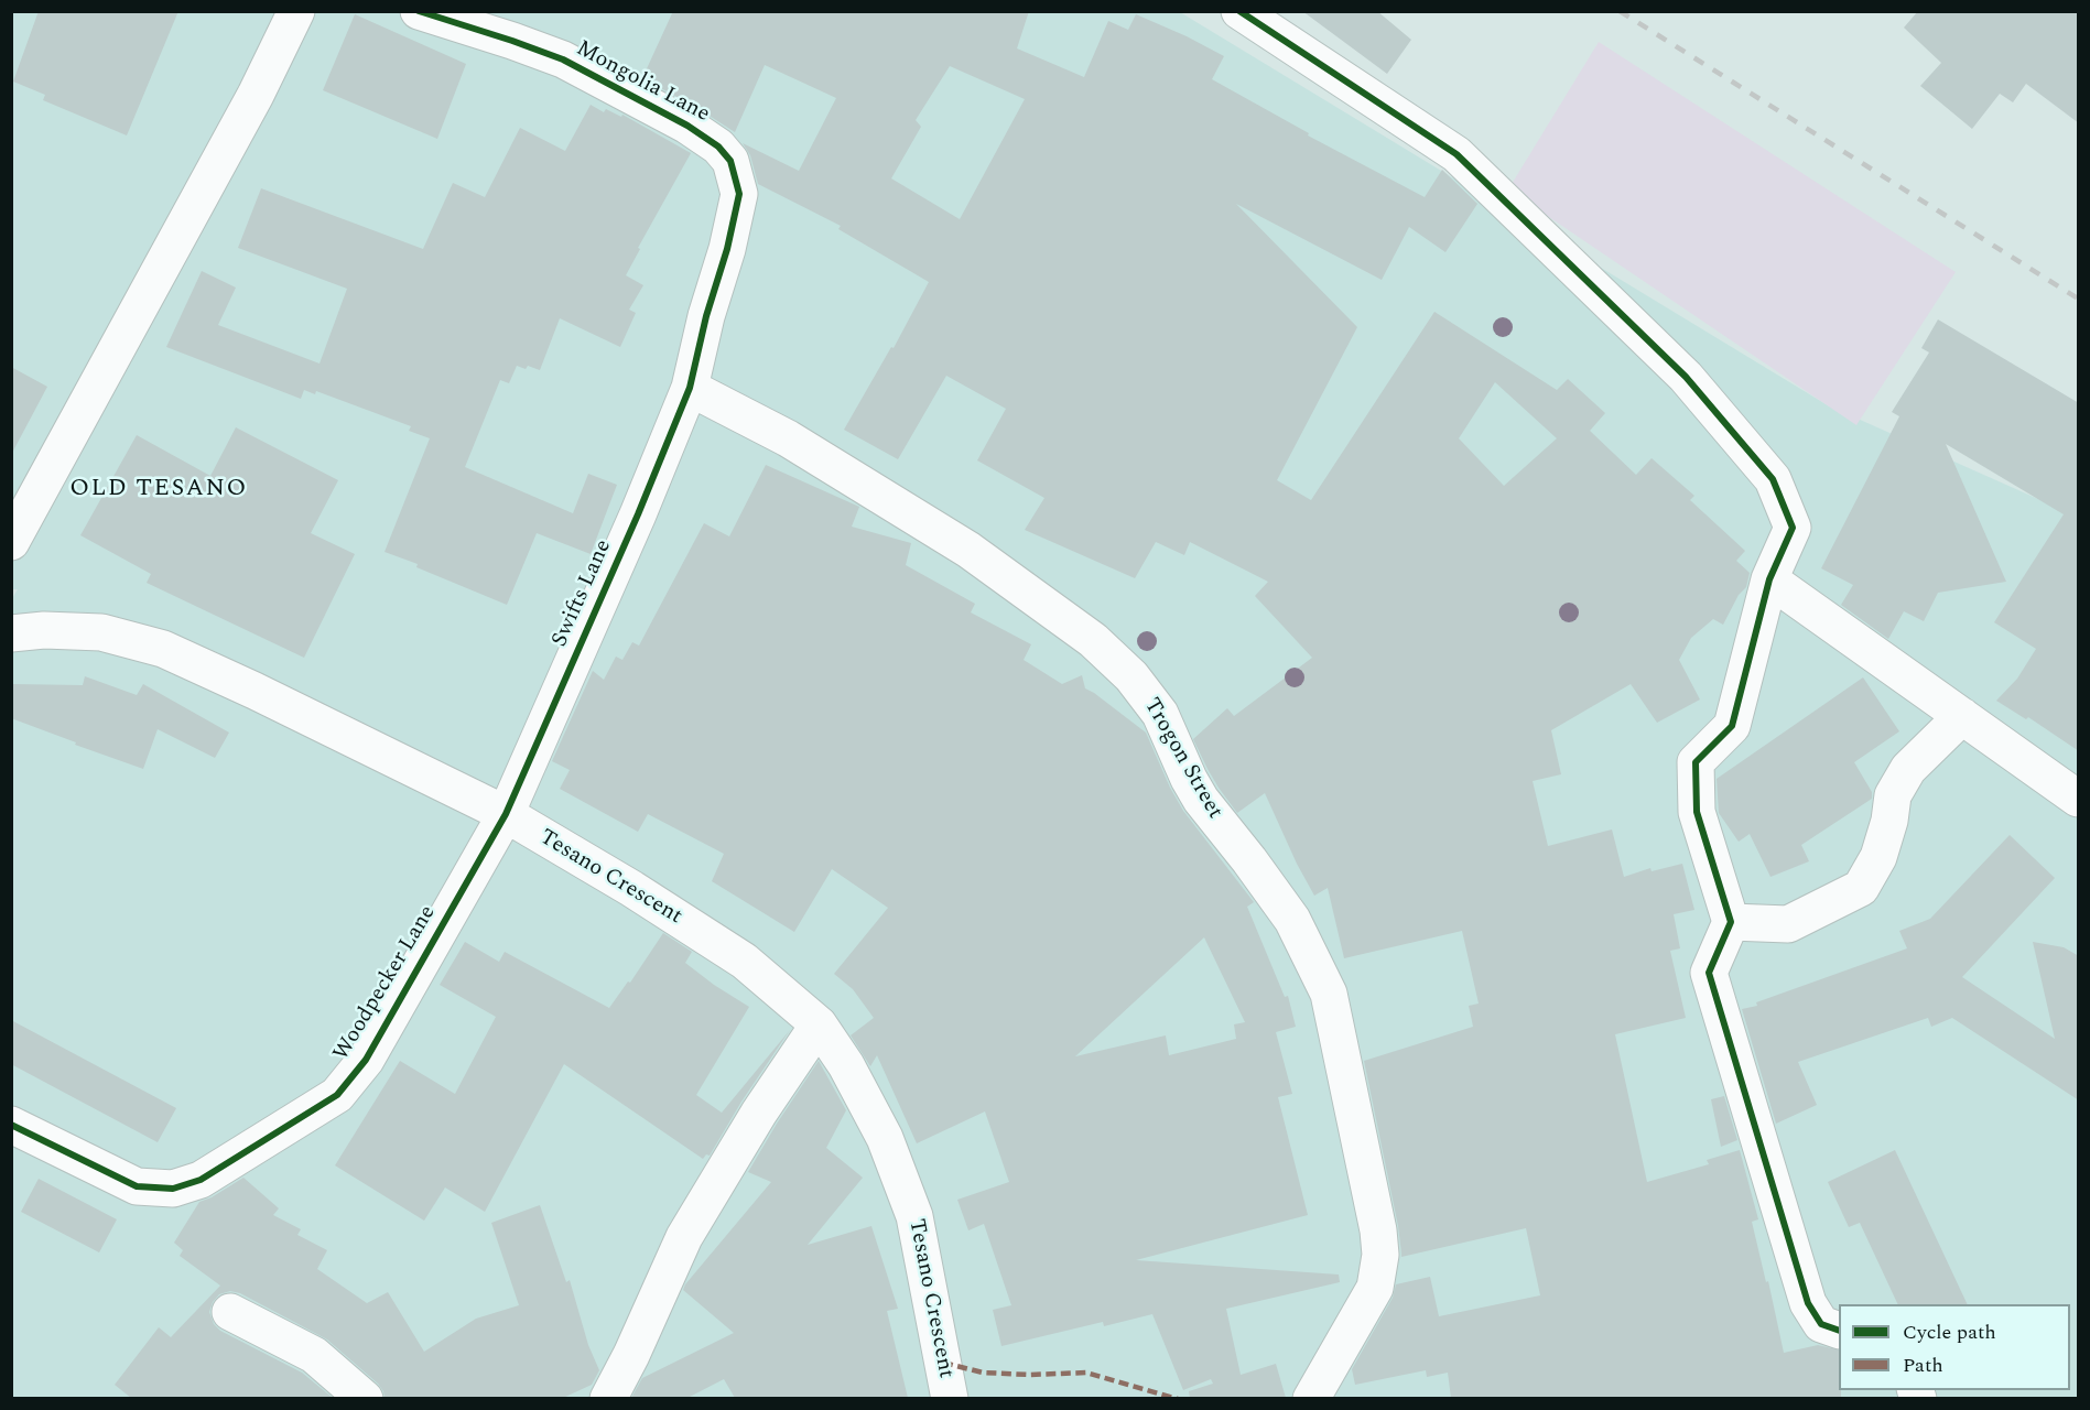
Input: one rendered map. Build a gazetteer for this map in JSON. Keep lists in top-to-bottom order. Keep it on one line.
{"streets":{"street":["Mongolia Lane","Swifts Lane","Trogon Street","Tesano Crescent","Woodpecker Lane"]},"crossings":[["Mongolia Lane","Swifts Lane"],["Mongolia Lane","Trogon Street"],["Swifts Lane","Trogon Street"],["Swifts Lane","Tesano Crescent"],["Swifts Lane","Woodpecker Lane"],["Tesano Crescent","Woodpecker Lane"]],"districts":["OLD TESANO"],"legend":["Cycle path","Path"]}
